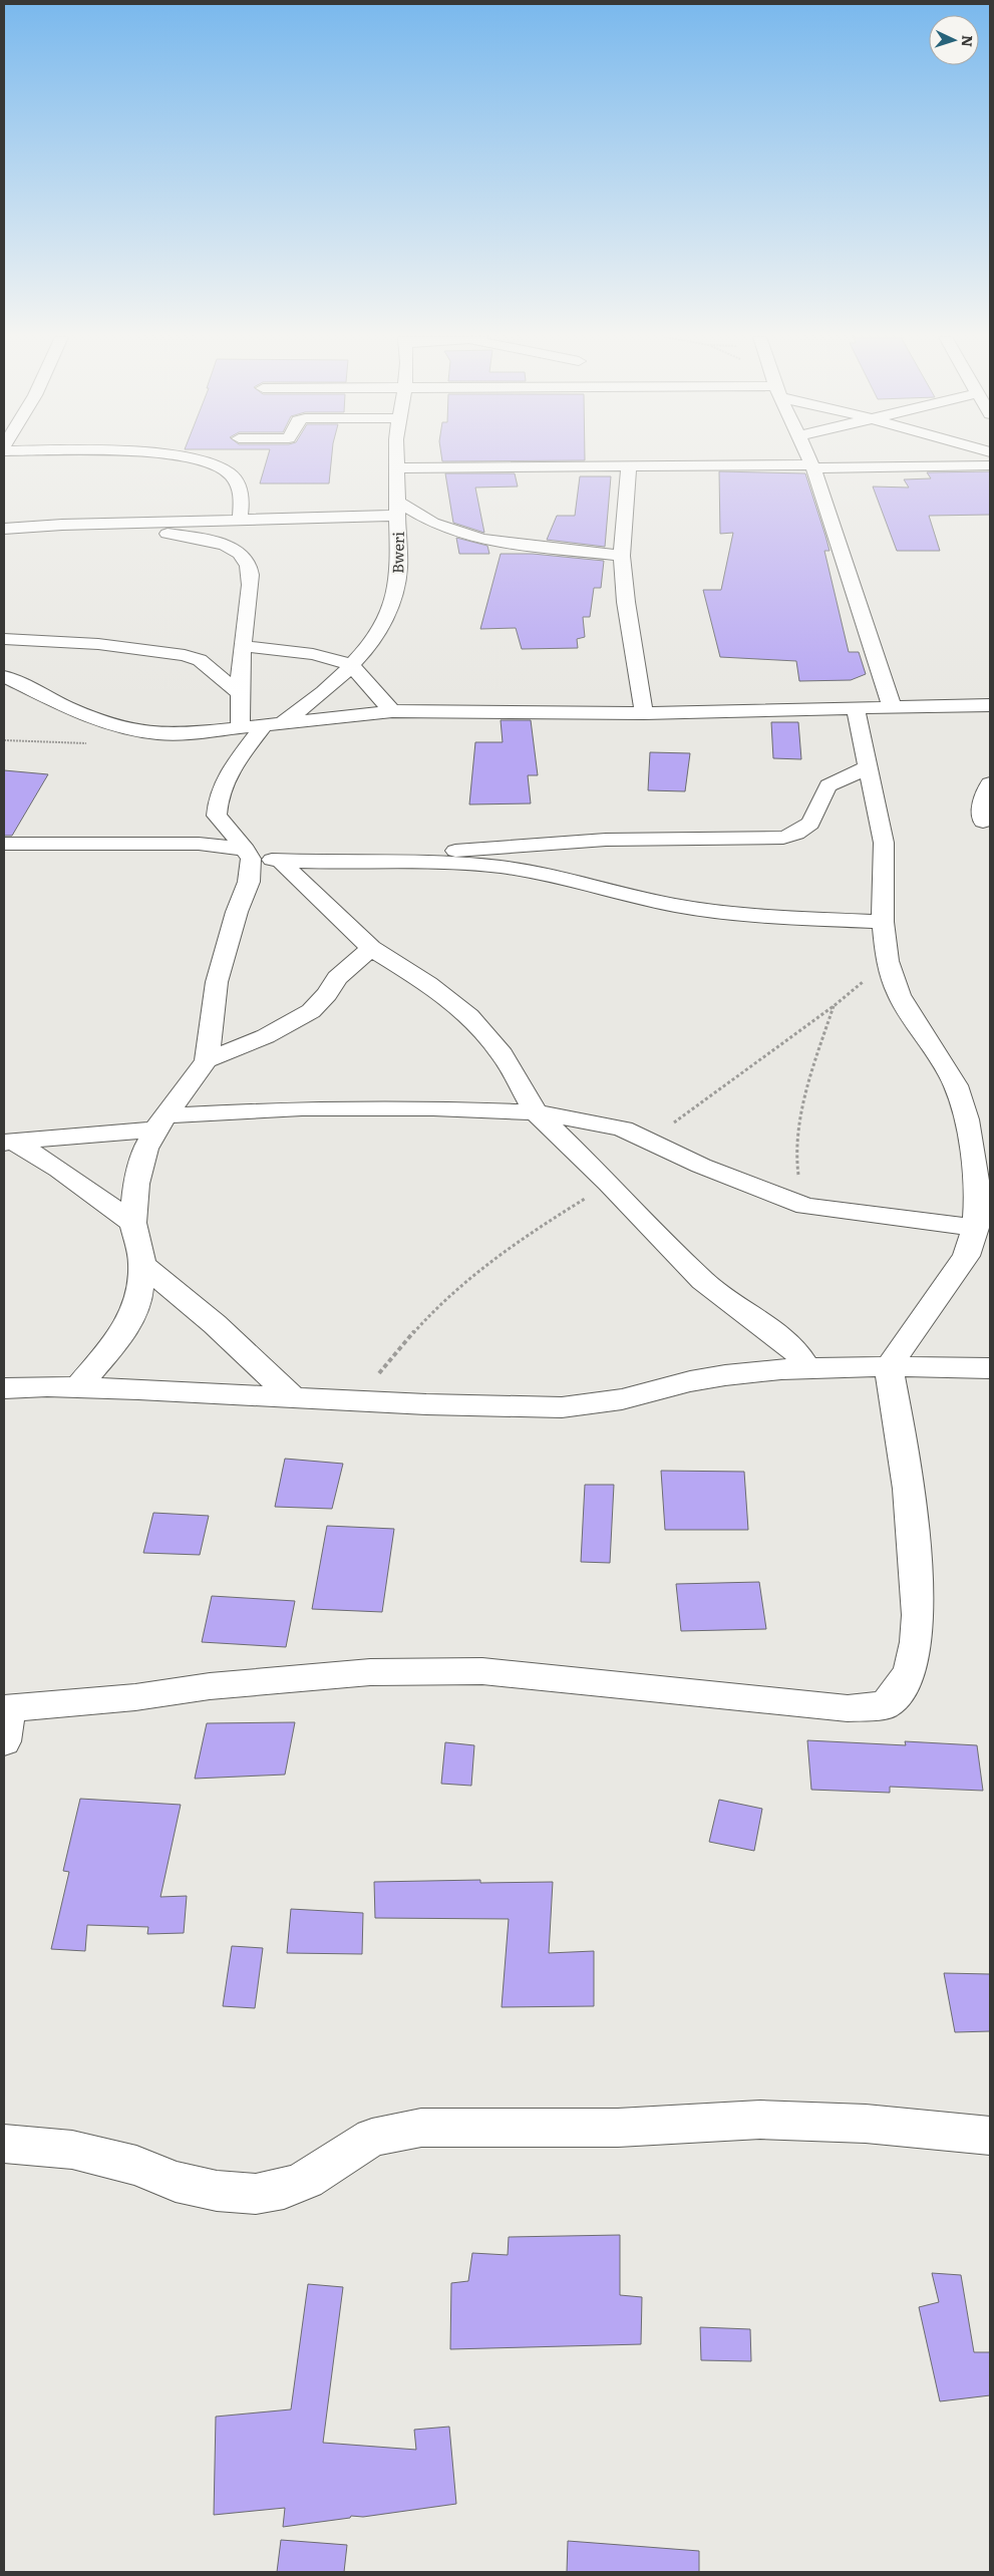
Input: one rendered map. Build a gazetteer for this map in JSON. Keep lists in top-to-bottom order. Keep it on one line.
{"streets":{"street":["Bweri"]},"north":"right"}
